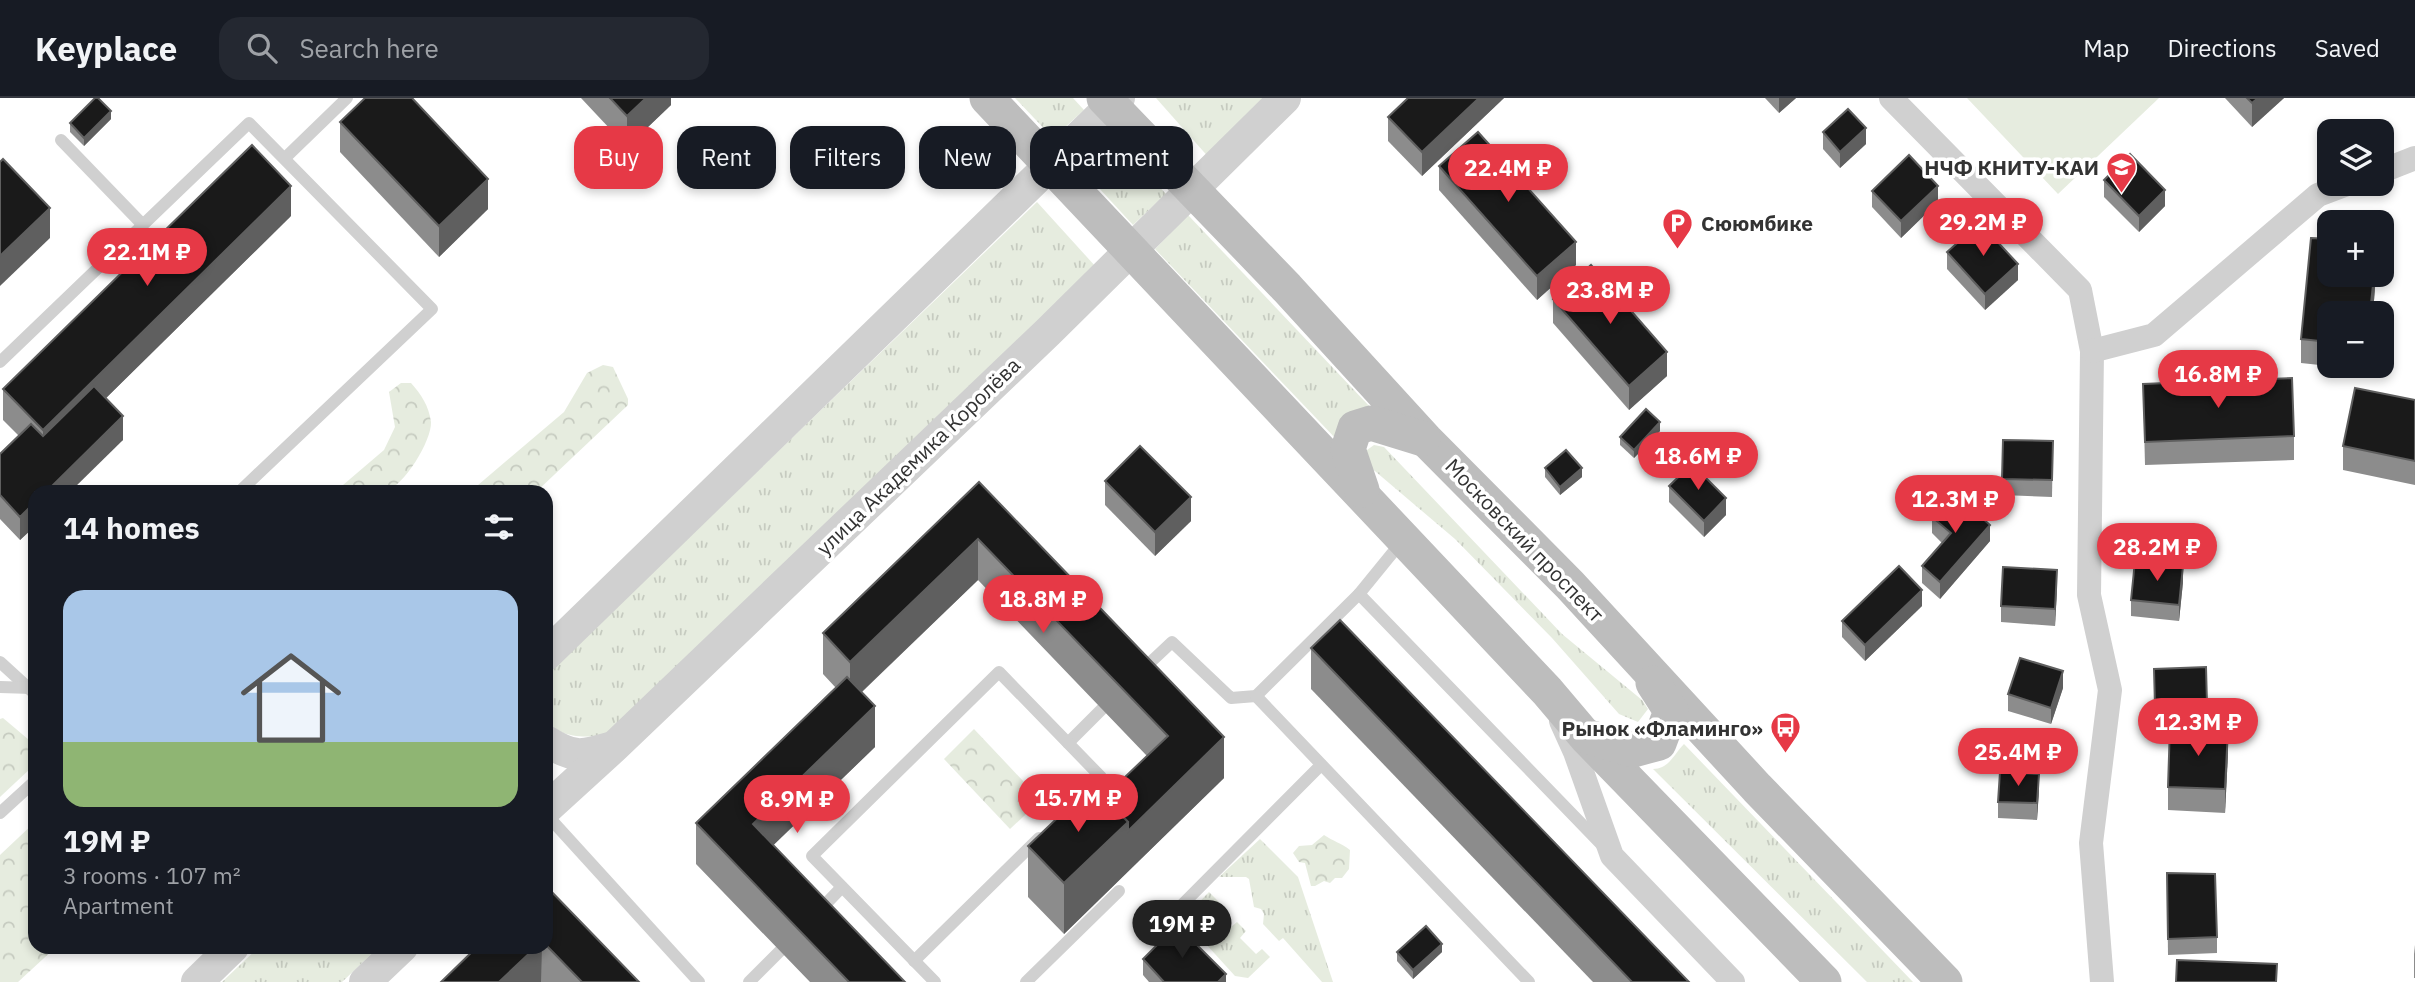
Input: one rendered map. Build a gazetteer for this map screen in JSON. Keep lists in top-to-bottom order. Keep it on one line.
{"streets":{"main road":["Московский проспект"],"street":["улица Академика Королёва"]},"crossings":[["улица Академика Королёва","Московский проспект"]],"places":{"school or university":["НЧФ КНИТУ-КАИ"],"parking":["Сююмбике"],"bus stop":["Рынок «Фламинго»"]},"page":{"header":"Keyplace","search":"Search here","nav":["Map","Directions","Saved"],"map_buttons":["+","−"],"chip":["Buy","Rent","Filters","New","Apartment"],"price":["22.4M ₽","29.2M ₽","22.1M ₽","23.8M ₽","16.8M ₽","18.6M ₽","12.3M ₽","28.2M ₽","18.8M ₽","12.3M ₽","25.4M ₽","15.7M ₽","8.9M ₽","19M ₽"],"heading":"14 homes","list":[{"name":"19M ₽","note":"3 rooms · 107 m² · Apartment"}]}}
